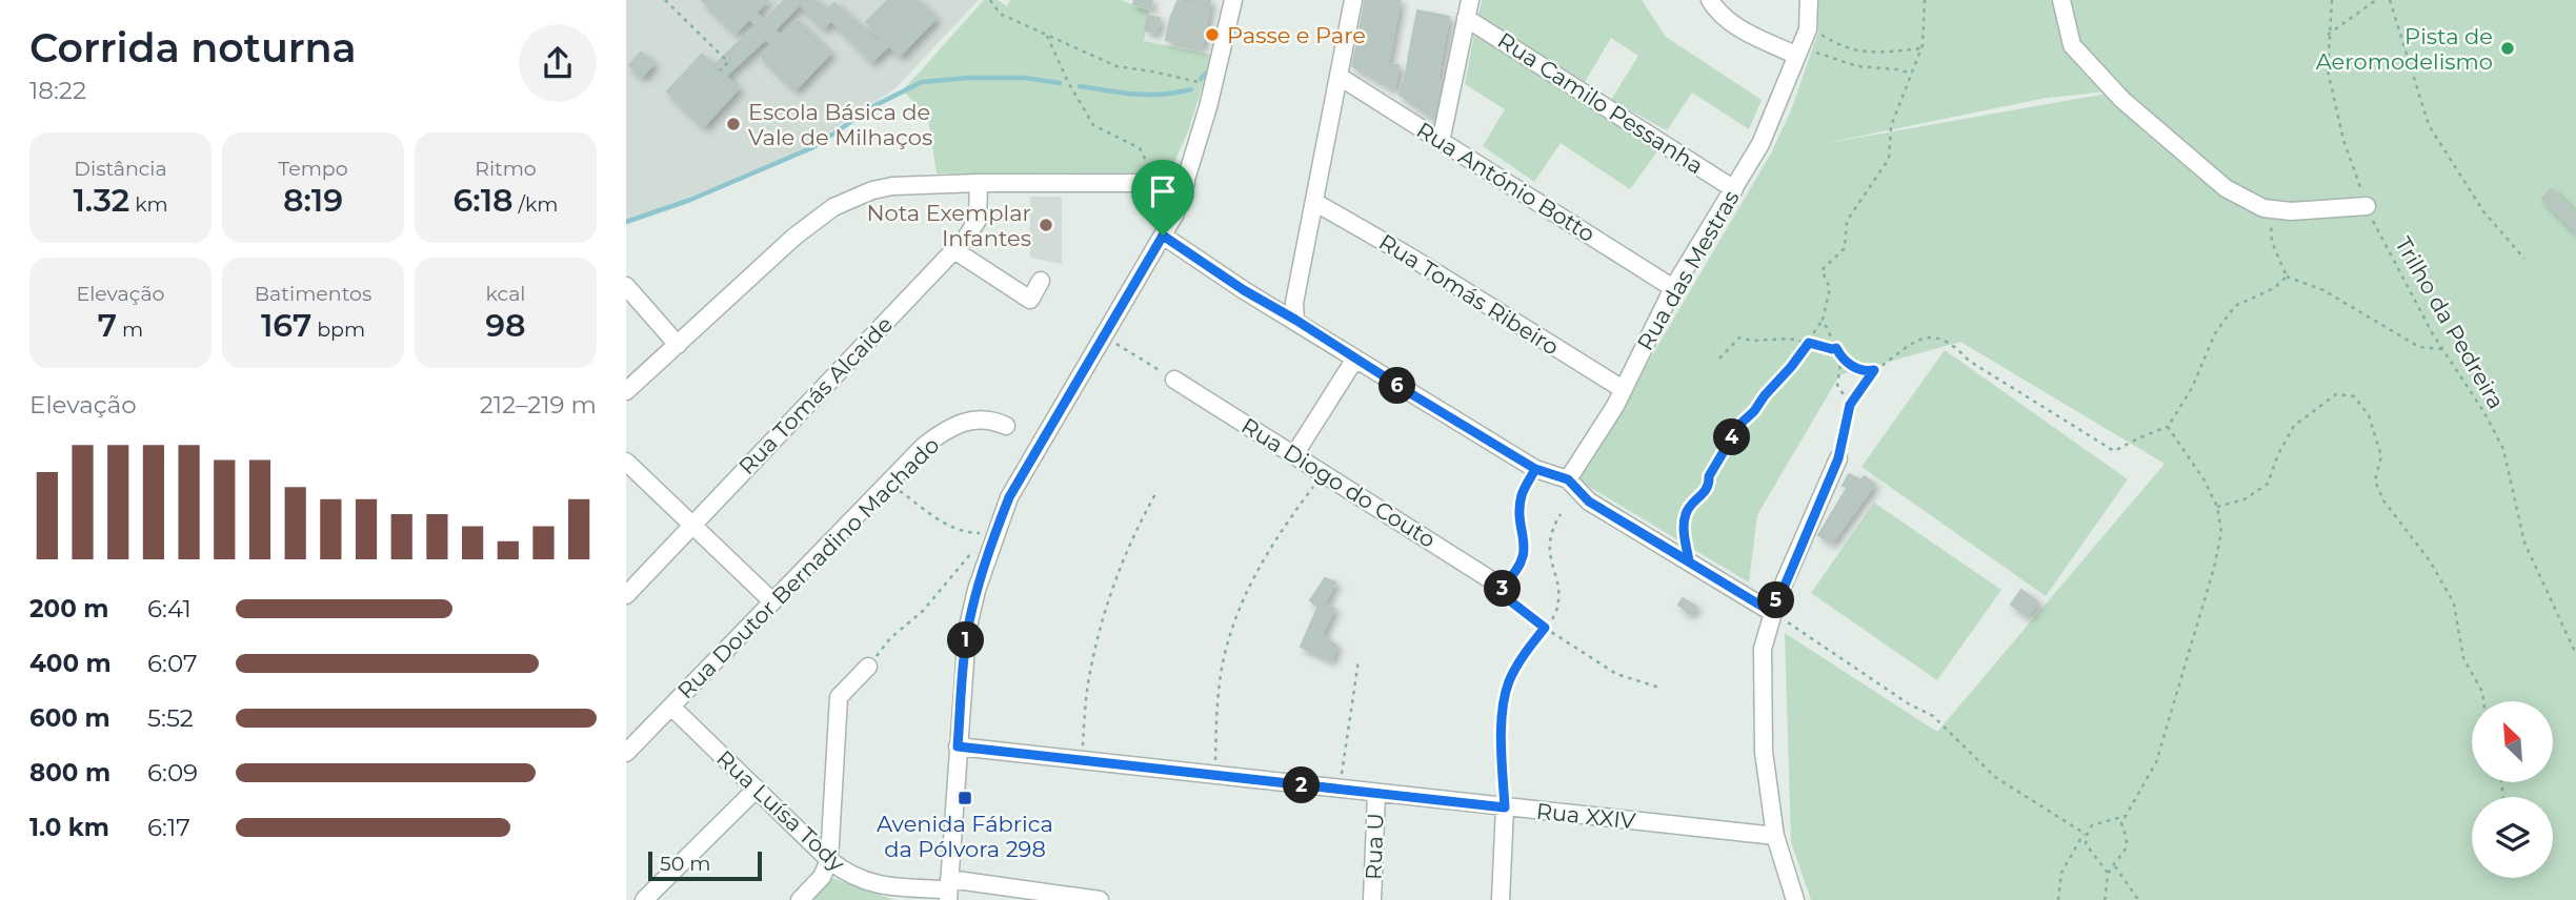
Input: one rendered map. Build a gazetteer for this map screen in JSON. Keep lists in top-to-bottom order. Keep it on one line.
{"streets":{"street":["Rua Camilo Pessanha","Rua António Botto","Rua das Mestras","Rua Tomás Ribeiro","Rua Tomás Alcaide","Rua Diogo do Couto","Rua Doutor Bernadino Machado","Rua Luísa Tody","Rua XXIV","Rua U"],"path":["Trilho da Pedreira"]},"crossings":[["Rua Camilo Pessanha","Rua das Mestras"],["Rua António Botto","Rua das Mestras"],["Rua das Mestras","Rua Tomás Ribeiro"],["Rua Doutor Bernadino Machado","Rua Luísa Tody"],["Rua XXIV","Rua U"]],"places":{"other":["Passe e Pare","Pista de Aeromodelismo","Escola Básica de Vale de Milhaços","Nota Exemplar Infantes"],"transit":["Avenida Fábrica da Pólvora 298"]},"scale_bar":"50 m","north":"top left","page":{"heading":["Corrida noturna","18:22"],"stats":[["Distância","1.32 km"],["Tempo","8:19"],["Ritmo","6:18 /km"],["Elevação","7 m"],["Batimentos","167 bpm"],["kcal","98"]],"pins":["6","4","3","5","1","2"],"chart":["Elevação","212–219 m"],"list":[{"name":"200 m","note":"6:41"},{"name":"400 m","note":"6:07"},{"name":"600 m","note":"5:52"},{"name":"800 m","note":"6:09"},{"name":"1.0 km","note":"6:17"}],"scale":"50 m"}}
